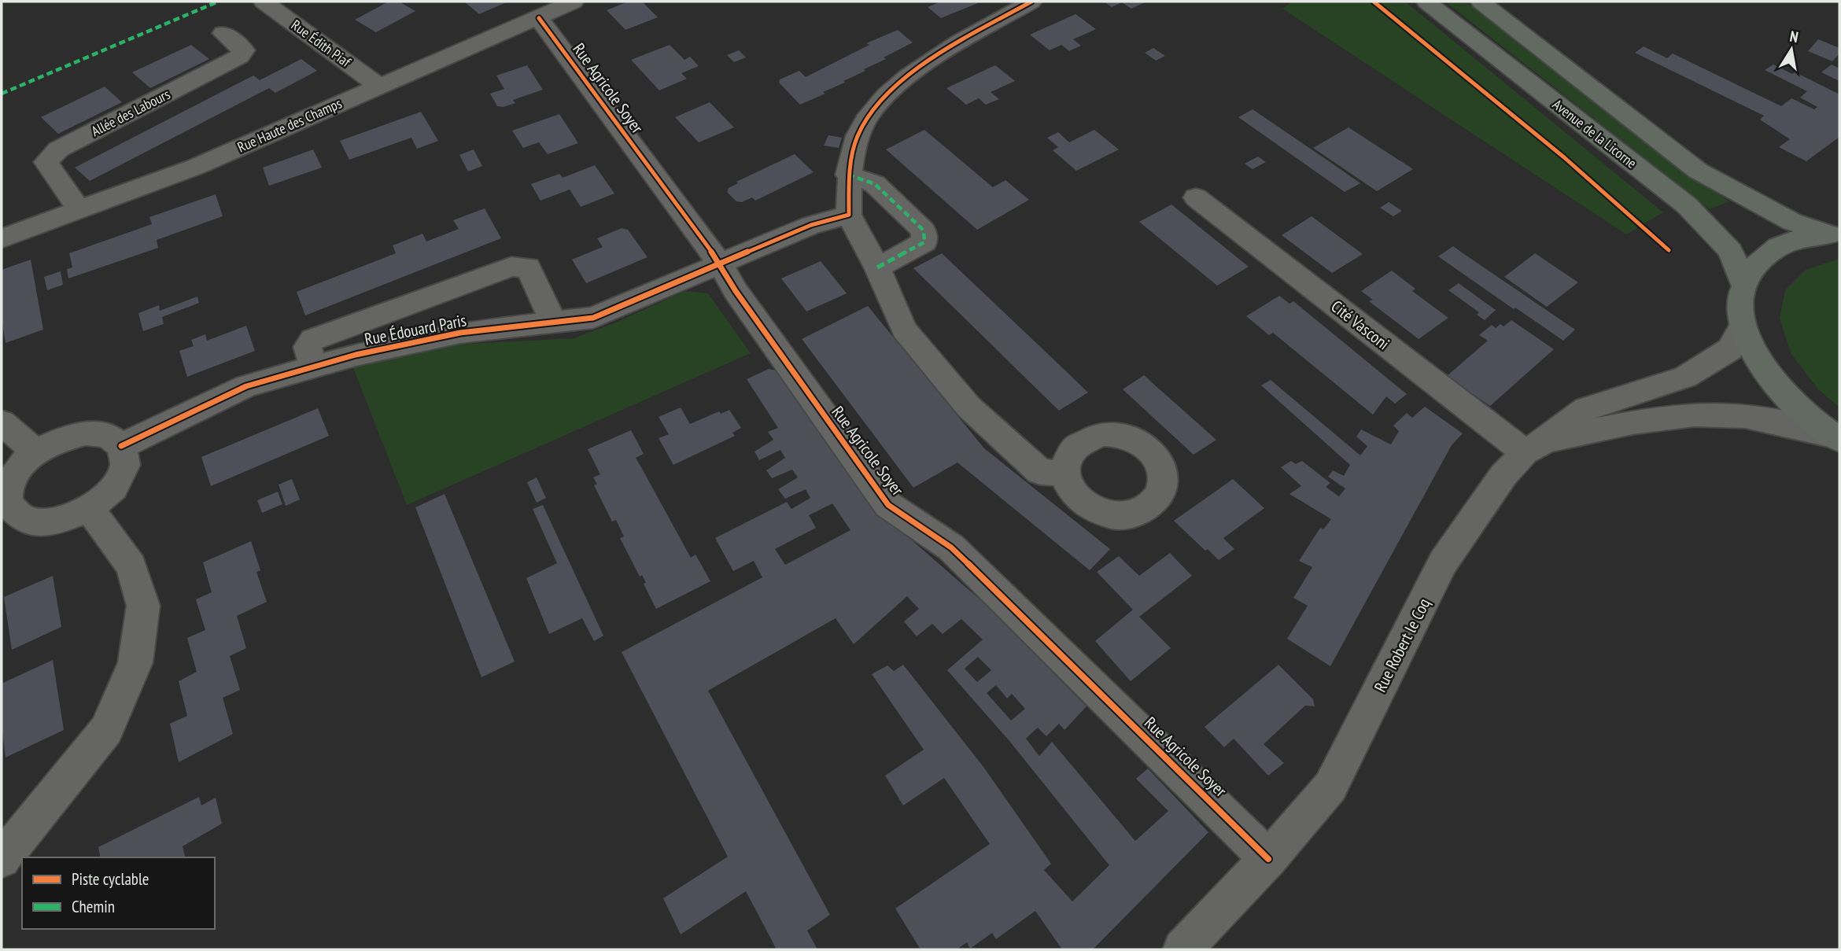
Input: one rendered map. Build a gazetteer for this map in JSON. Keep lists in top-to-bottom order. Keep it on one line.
{"streets":{"main road":["Avenue de la Licorne"],"street":["Rue Édith Piaf","Rue Agricole Soyer","Allée des Labours","Rue Haute des Champs","Cité Vasconi","Rue Édouard Paris","Rue Robert le Coq"]},"crossings":[["Rue Édith Piaf","Rue Haute des Champs"],["Rue Agricole Soyer","Rue Haute des Champs"],["Rue Agricole Soyer","Rue Édouard Paris"],["Rue Agricole Soyer","Rue Robert le Coq"],["Allée des Labours","Rue Haute des Champs"],["Cité Vasconi","Rue Robert le Coq"]],"legend":["Piste cyclable","Chemin"],"north":"top"}
